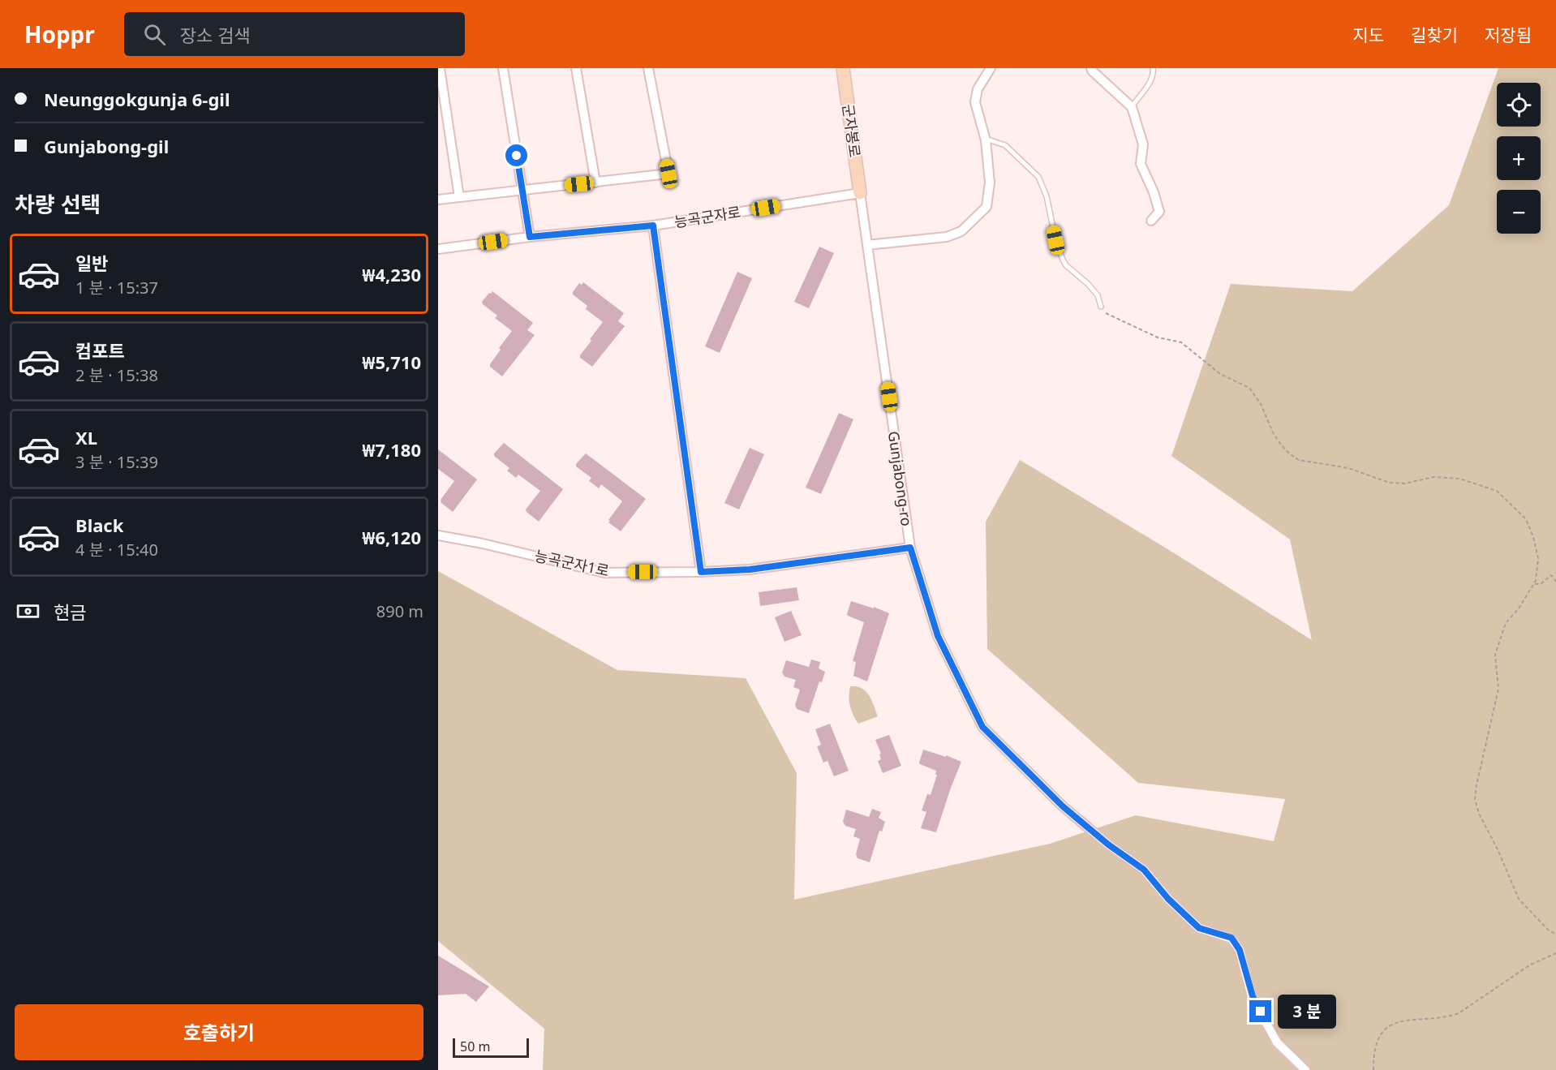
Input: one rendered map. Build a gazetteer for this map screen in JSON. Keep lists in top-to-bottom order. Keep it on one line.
{"streets":{"main road":["군자봉로"],"street":["능곡군자로","Gunjabong-ro","능곡군자1로"]},"crossings":[["군자봉로","능곡군자로"],["군자봉로","Gunjabong-ro"],["능곡군자로","Gunjabong-ro"],["Gunjabong-ro","능곡군자1로"]],"scale_bar":"50 m","page":{"header":"Hoppr","search":"장소 검색","nav":["지도","길찾기","저장됨"],"banner":["Neunggokgunja 6-gil","Gunjabong-gil"],"map_buttons":["+","−"],"heading":"차량 선택","list":[{"name":"일반","note":"1 분 · 15:37","value":"₩4,230"},{"name":"컴포트","note":"2 분 · 15:38","value":"₩5,710"},{"name":"XL","note":"3 분 · 15:39","value":"₩7,180"},{"name":"Black","note":"4 분 · 15:40","value":"₩6,120"}],"pay":["현금","890 m"],"buttons":"호출하기","bubble":"3 분","scale":"50 m"}}
